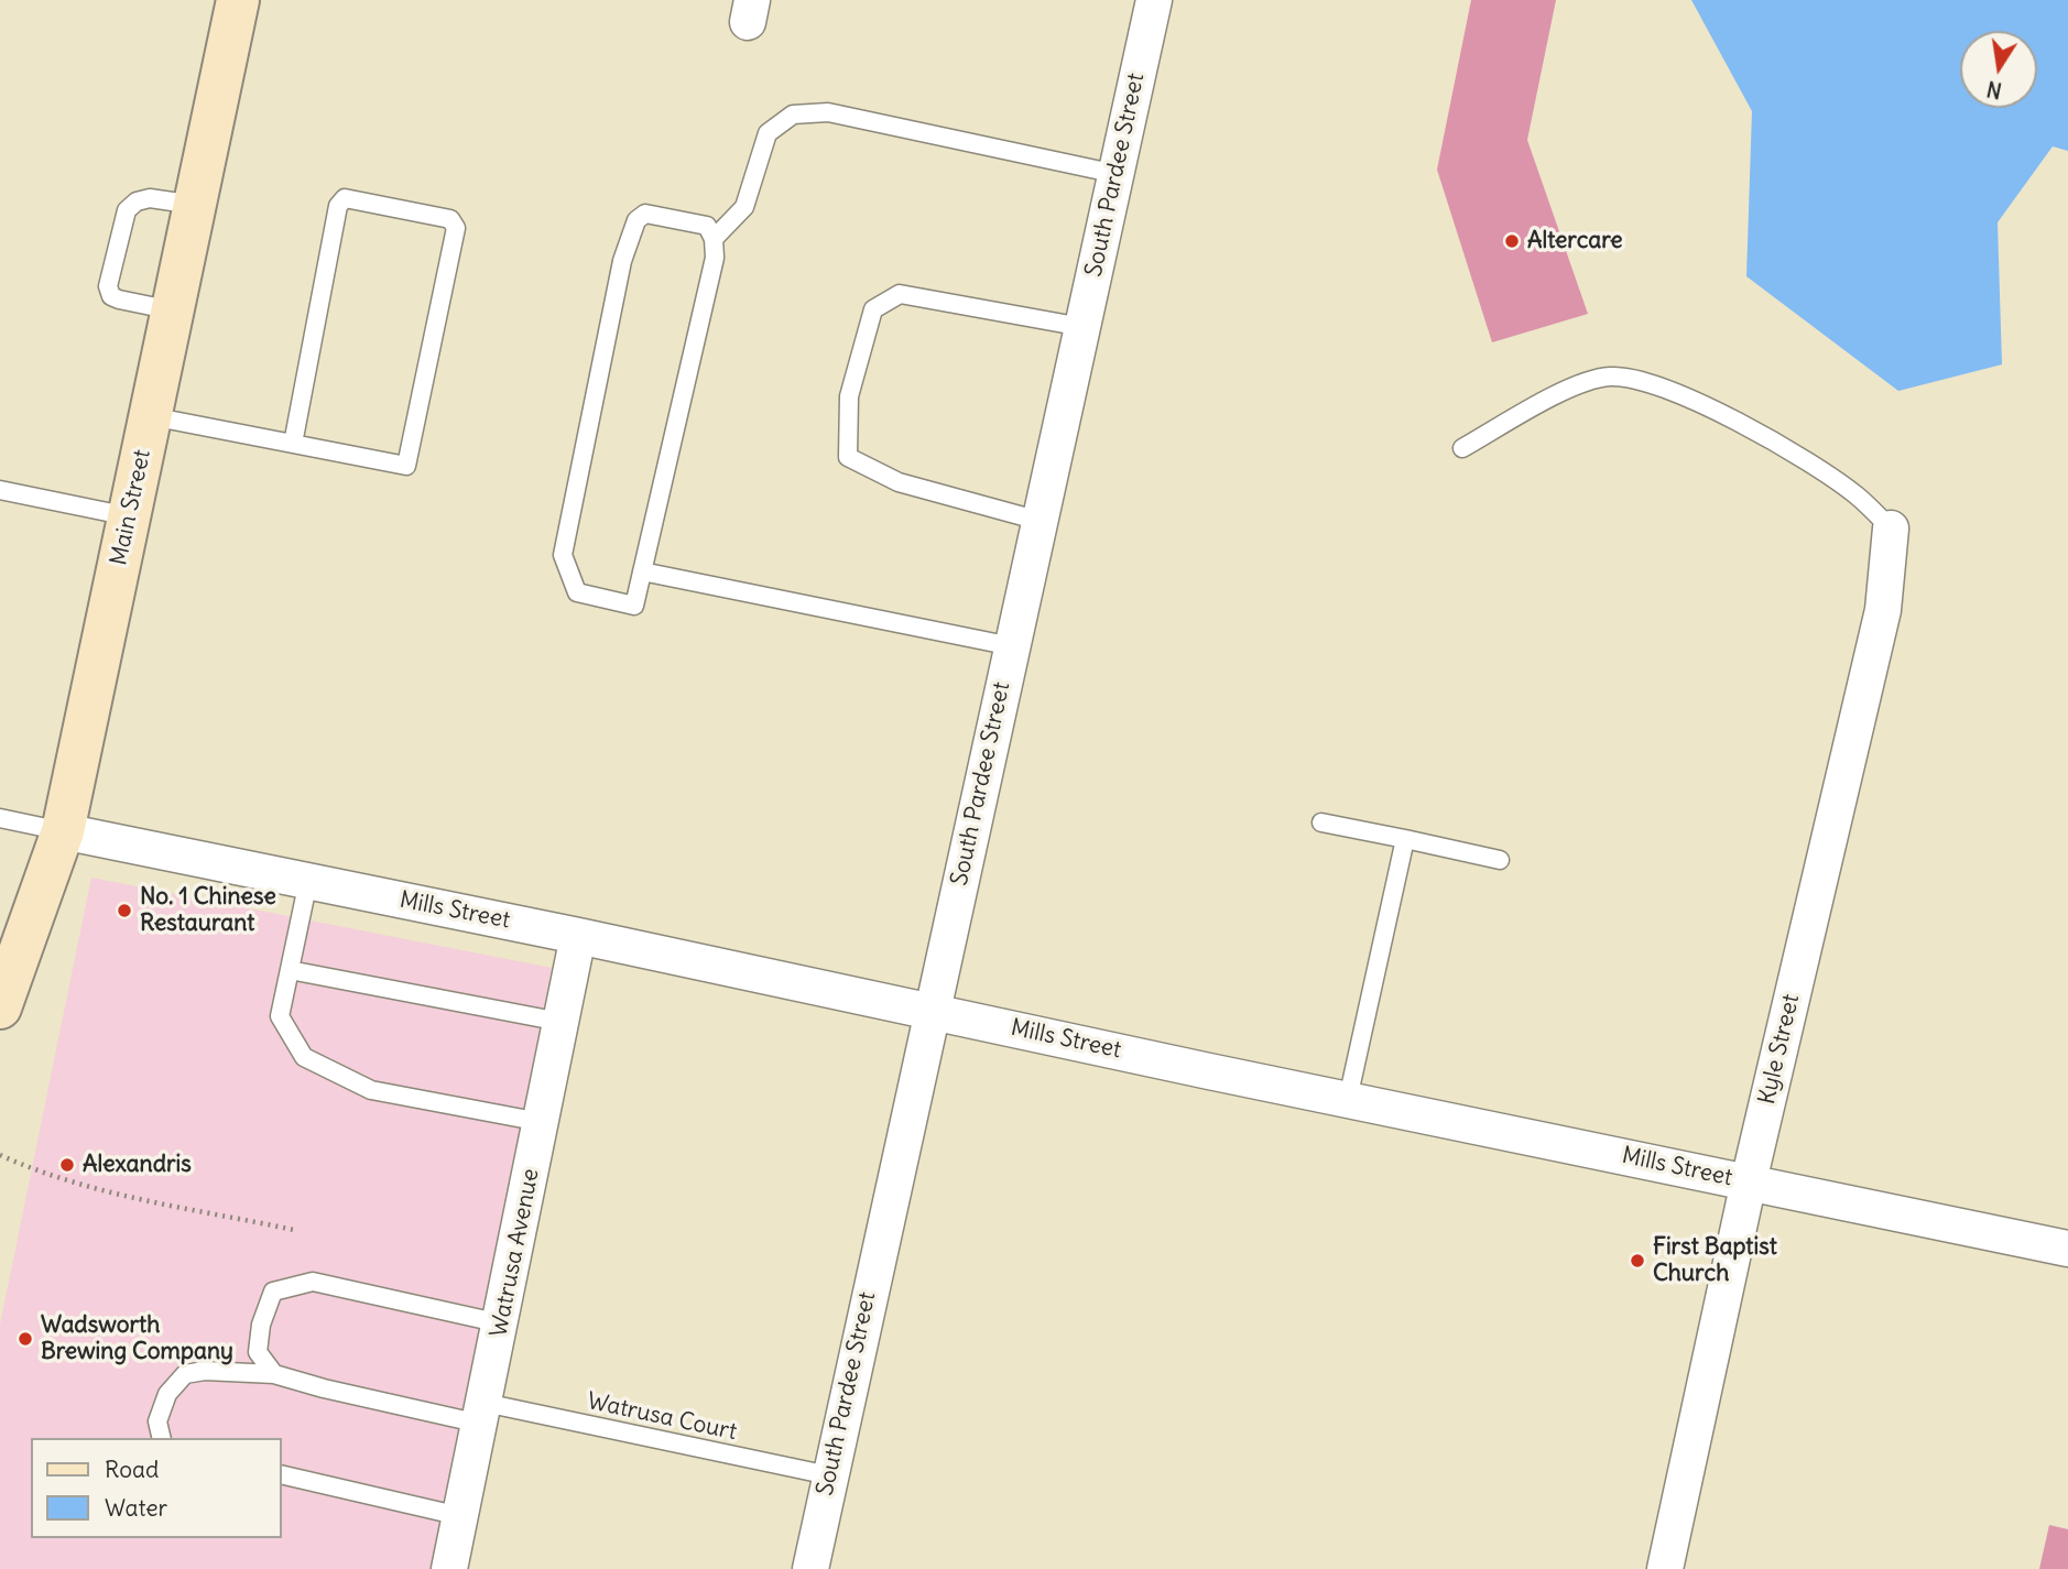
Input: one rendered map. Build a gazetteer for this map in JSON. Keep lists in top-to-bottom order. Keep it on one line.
{"streets":{"main road":["Main Street"],"street":["South Pardee Street","Mills Street","Kyle Street","Watrusa Avenue"],"lane":["Watrusa Court"]},"crossings":[["South Pardee Street","Mills Street"],["South Pardee Street","Watrusa Court"],["Main Street","Mills Street"],["Mills Street","Kyle Street"],["Mills Street","Watrusa Avenue"],["Watrusa Avenue","Watrusa Court"]],"places":["Altercare","No. 1 Chinese Restaurant","Alexandris","First Baptist Church","Wadsworth Brewing Company"],"legend":["Road","Water"],"north":"bottom"}
